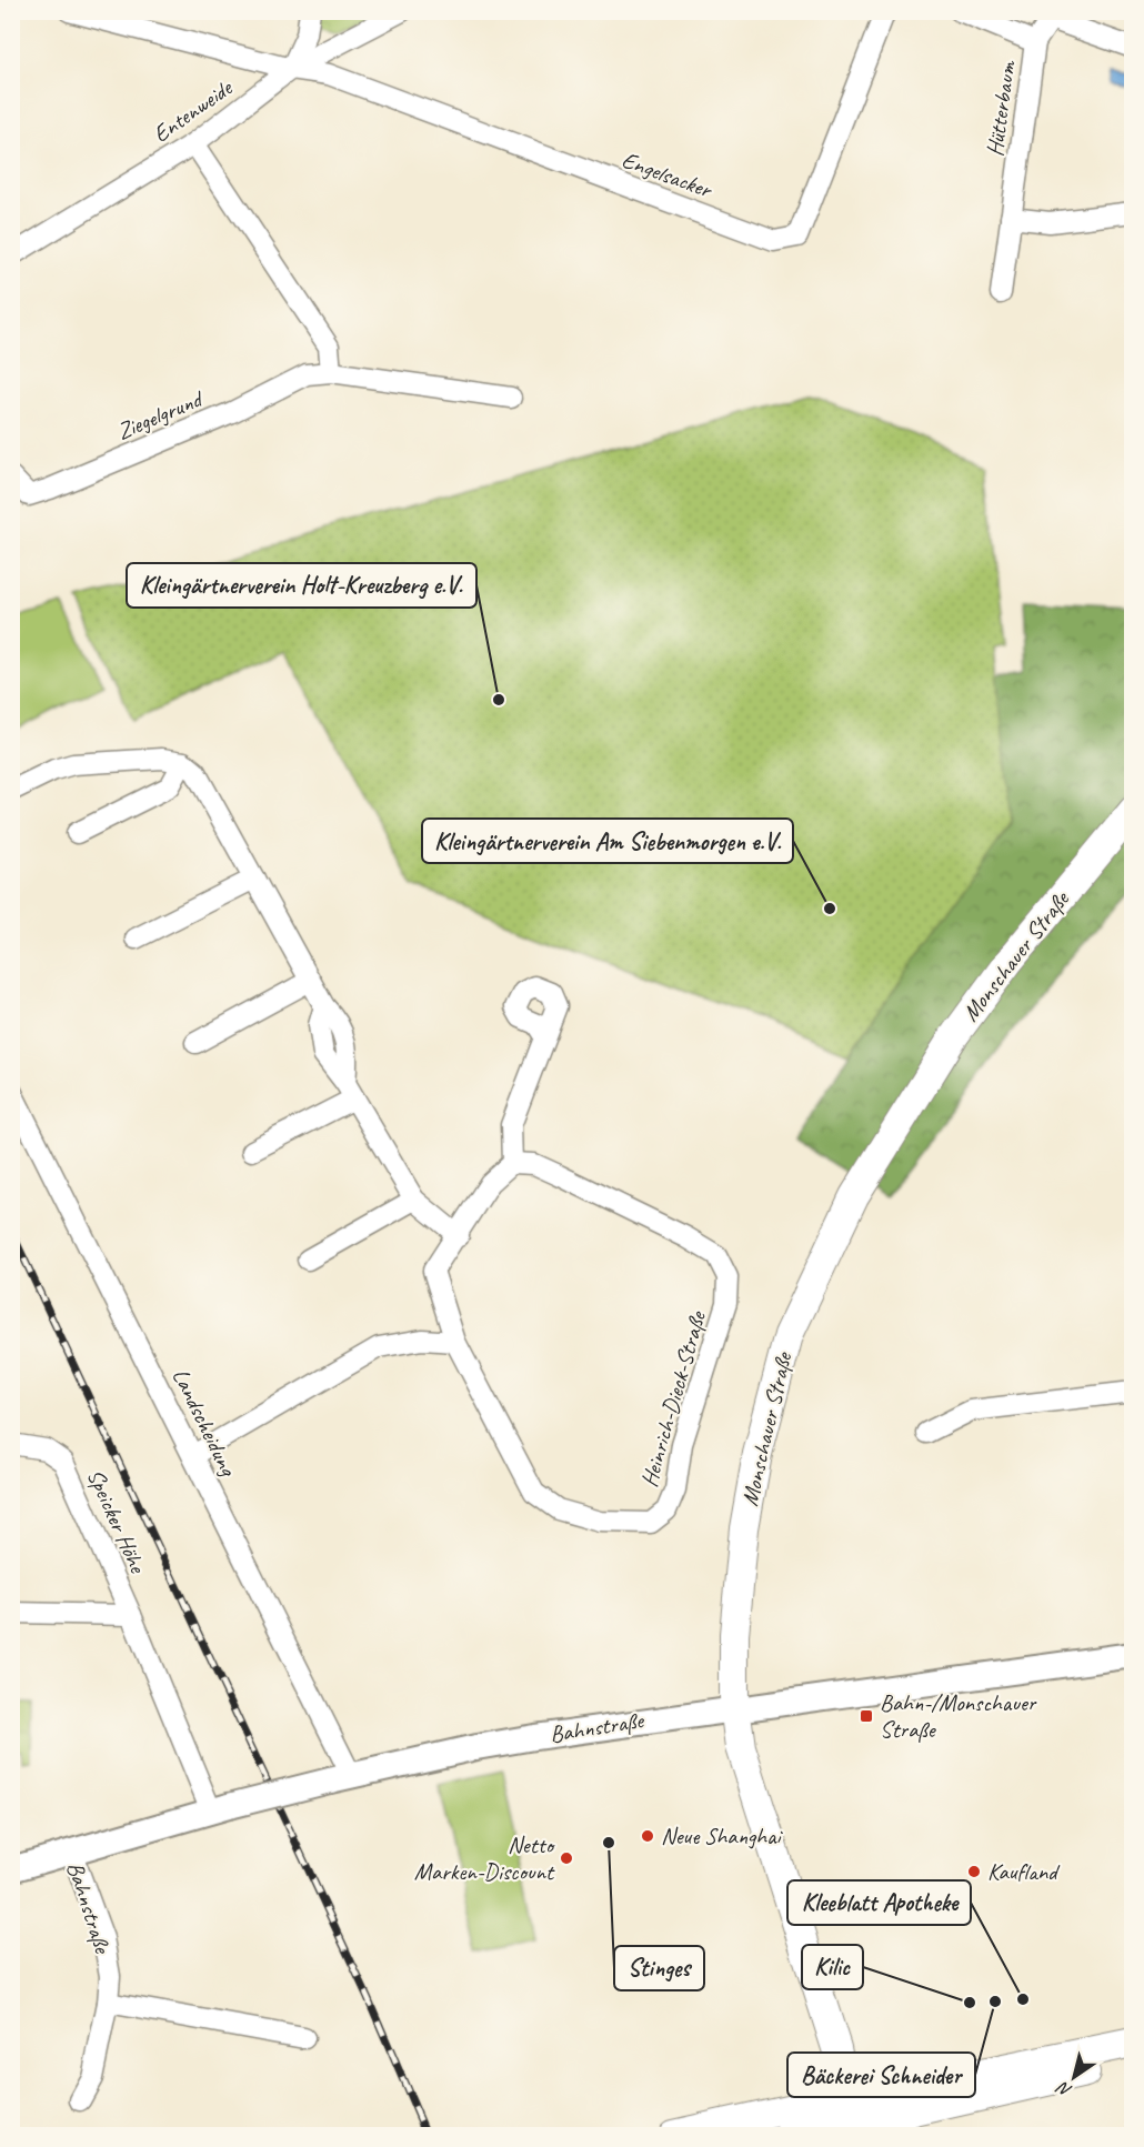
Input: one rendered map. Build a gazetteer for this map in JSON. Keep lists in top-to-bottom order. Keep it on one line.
{"streets":{"main road":["Monschauer Straße"],"street":["Hütterbaum","Entenweide","Engelsacker","Ziegelgrund","Heinrich-Dieck-Straße","Landscheidung","Speicker Höhe","Bahnstraße"]},"crossings":[["Entenweide","Engelsacker"],["Monschauer Straße","Bahnstraße"],["Landscheidung","Bahnstraße"],["Speicker Höhe","Bahnstraße"]],"places":{"other":["Kleingärtnerverein Holt-Kreuzberg e.V.","Kleingärtnerverein Am Siebenmorgen e.V.","Neue Shanghai","Stinges","Netto Marken-Discount","Kaufland","Kleeblatt Apotheke","Bäckerei Schneider","Kilic"],"transit":["Bahn-/Monschauer Straße"]},"north":"bottom left"}
